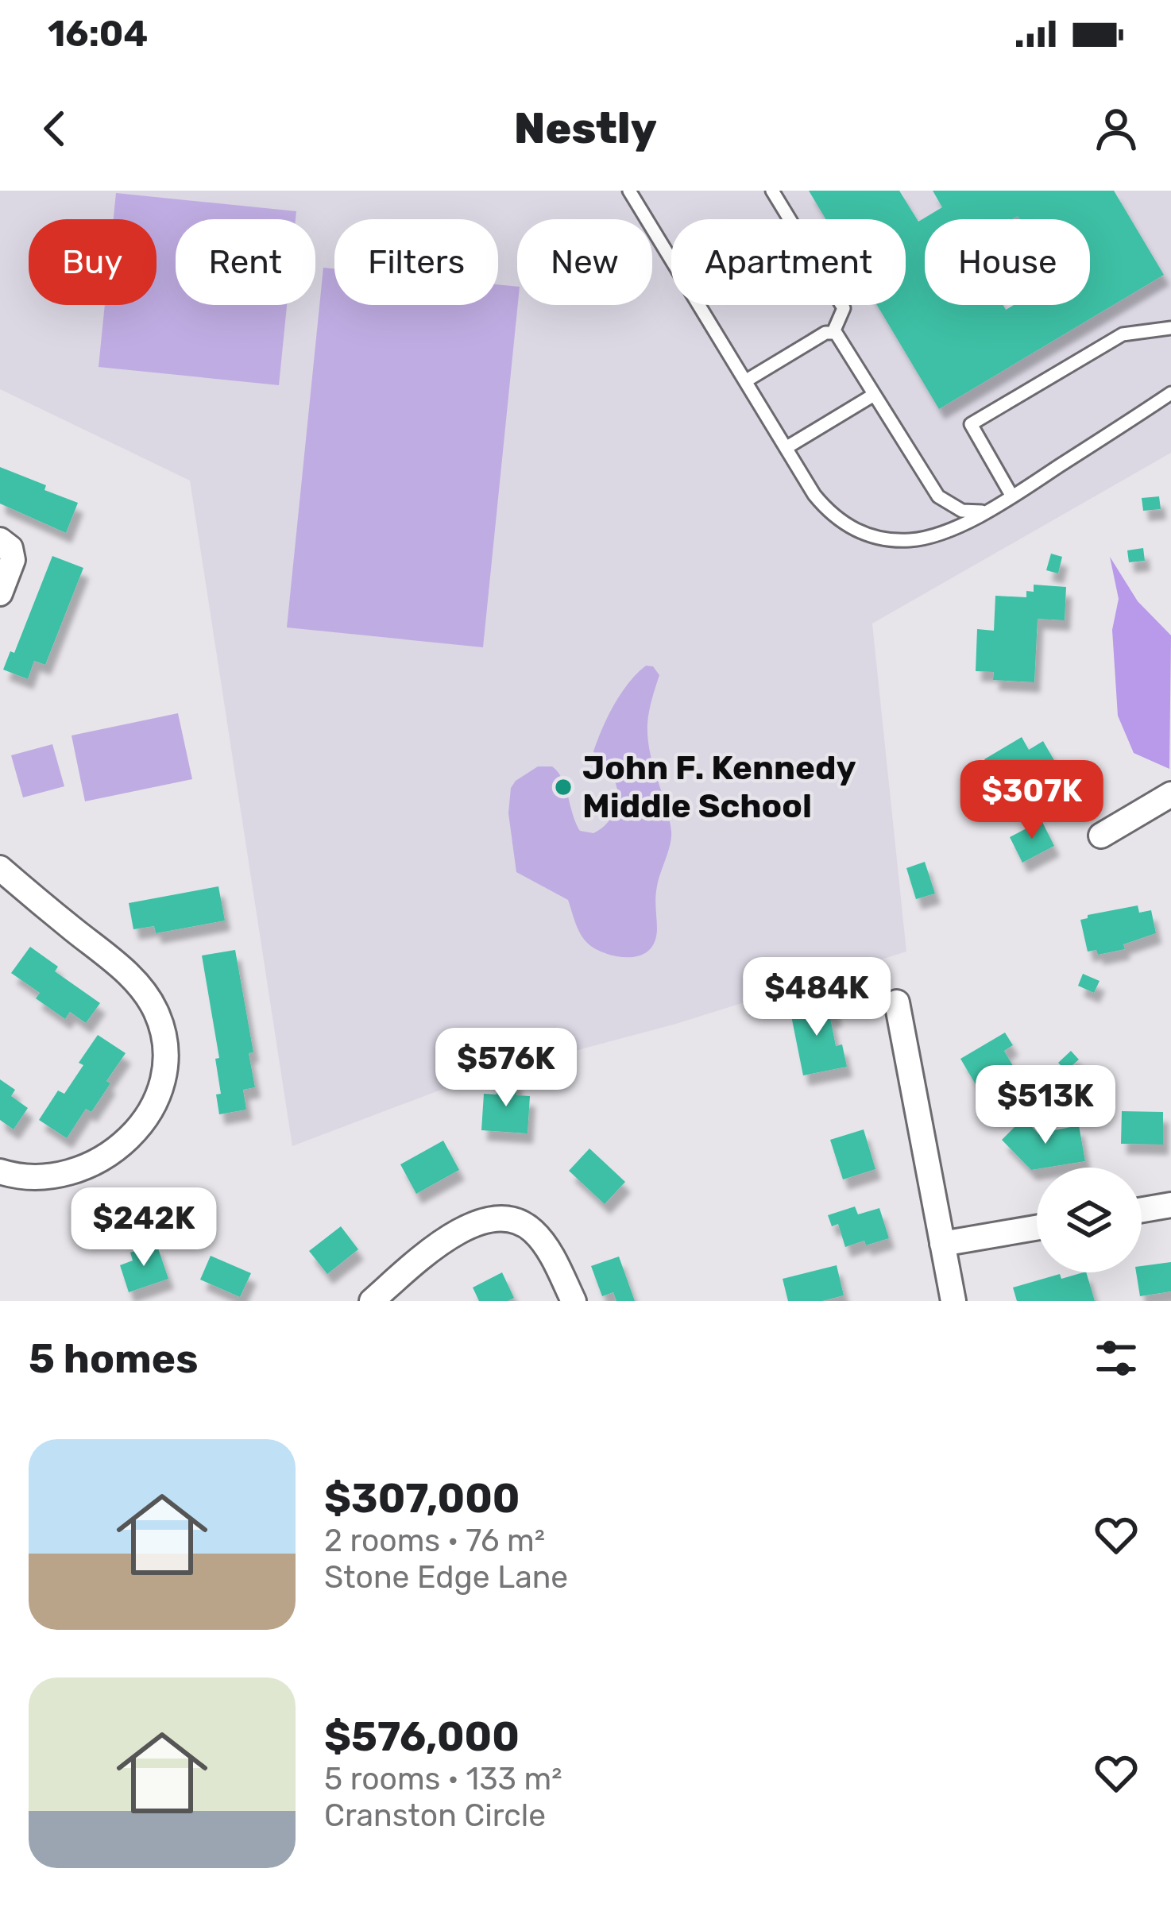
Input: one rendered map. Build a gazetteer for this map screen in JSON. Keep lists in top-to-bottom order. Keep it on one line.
{"places":["John F. Kennedy Middle School"],"page":{"status":"16:04","header":"Nestly","chip":["Buy","Rent","Filters","New","Apartment","House"],"price":["$307K","$484K","$576K","$513K","$242K"],"heading":"5 homes","list":[{"name":"$307,000","note":"2 rooms · 76 m² · Stone Edge Lane"},{"name":"$576,000","note":"5 rooms · 133 m² · Cranston Circle"}]}}
